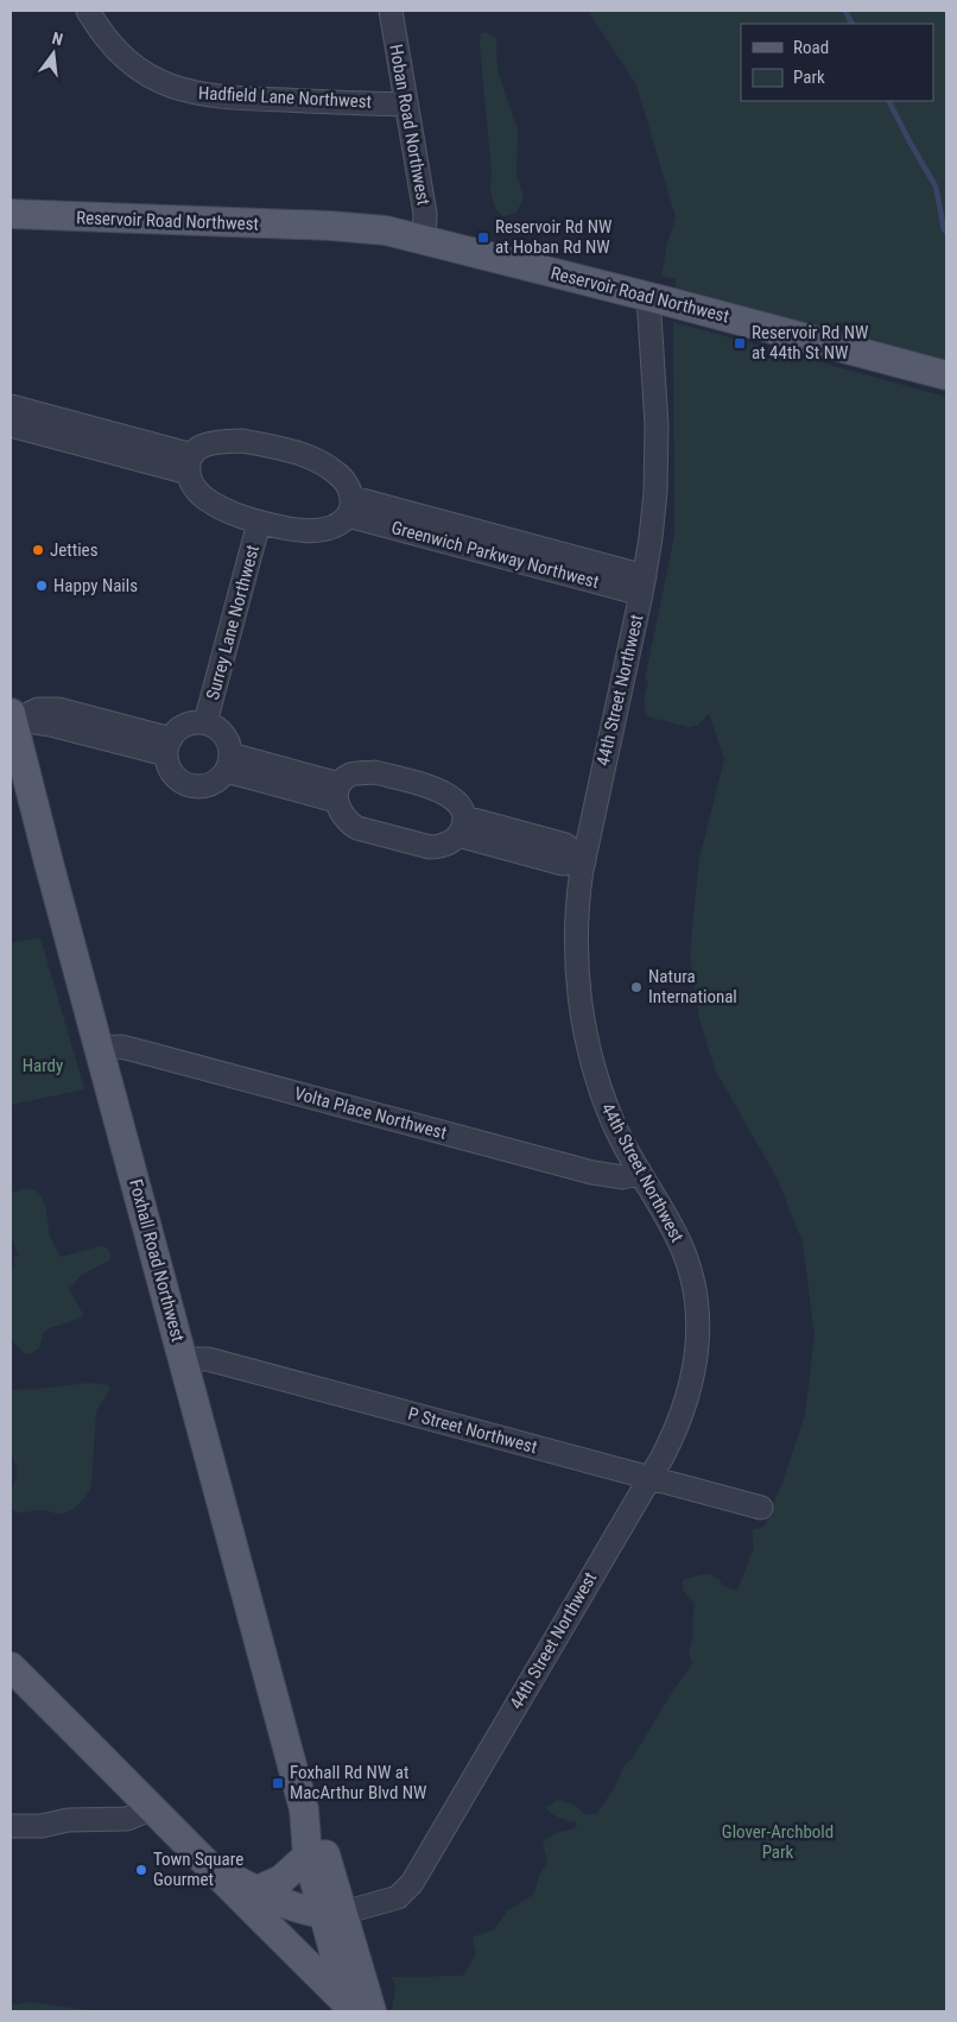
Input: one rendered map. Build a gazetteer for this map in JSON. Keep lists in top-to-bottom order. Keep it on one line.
{"streets":{"main road":["Reservoir Road Northwest","Foxhall Road Northwest"],"street":["Hadfield Lane Northwest","Hoban Road Northwest","Greenwich Parkway Northwest","Surrey Lane Northwest","44th Street Northwest","Volta Place Northwest","P Street Northwest"]},"crossings":[["Hadfield Lane Northwest","Hoban Road Northwest"],["Hoban Road Northwest","Reservoir Road Northwest"],["Reservoir Road Northwest","44th Street Northwest"],["Greenwich Parkway Northwest","44th Street Northwest"],["44th Street Northwest","Volta Place Northwest"],["44th Street Northwest","Foxhall Road Northwest"],["44th Street Northwest","P Street Northwest"],["Volta Place Northwest","Foxhall Road Northwest"],["Foxhall Road Northwest","P Street Northwest"]],"parks":["Hardy","Glover-Archbold Park"],"places":{"transit":["Reservoir Rd NW at Hoban Rd NW","Reservoir Rd NW at 44th St NW","Foxhall Rd NW at MacArthur Blvd NW"],"other":["Jetties","Happy Nails","Natura International","Town Square Gourmet"]},"legend":["Road","Park"],"north":"top"}
